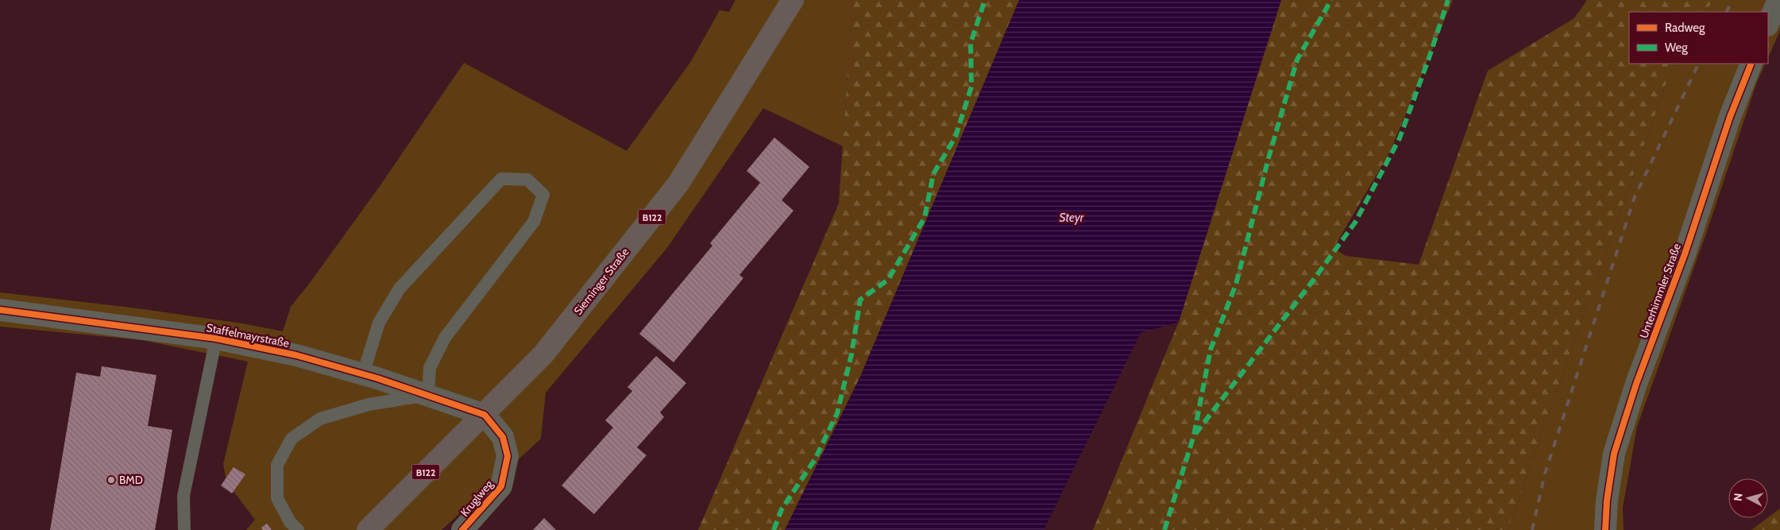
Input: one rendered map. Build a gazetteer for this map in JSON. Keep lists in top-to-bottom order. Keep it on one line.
{"streets":{"main road":["B122","Sierninger Straße"],"street":["Unterhimmler Straße","Staffelmayrstraße","Kruglweg"]},"crossings":[["Sierninger Straße","Staffelmayrstraße"],["Sierninger Straße","Kruglweg"],["Staffelmayrstraße","Kruglweg"]],"water":["Steyr"],"places":["BMD"],"legend":["Radweg","Weg"],"north":"left"}
